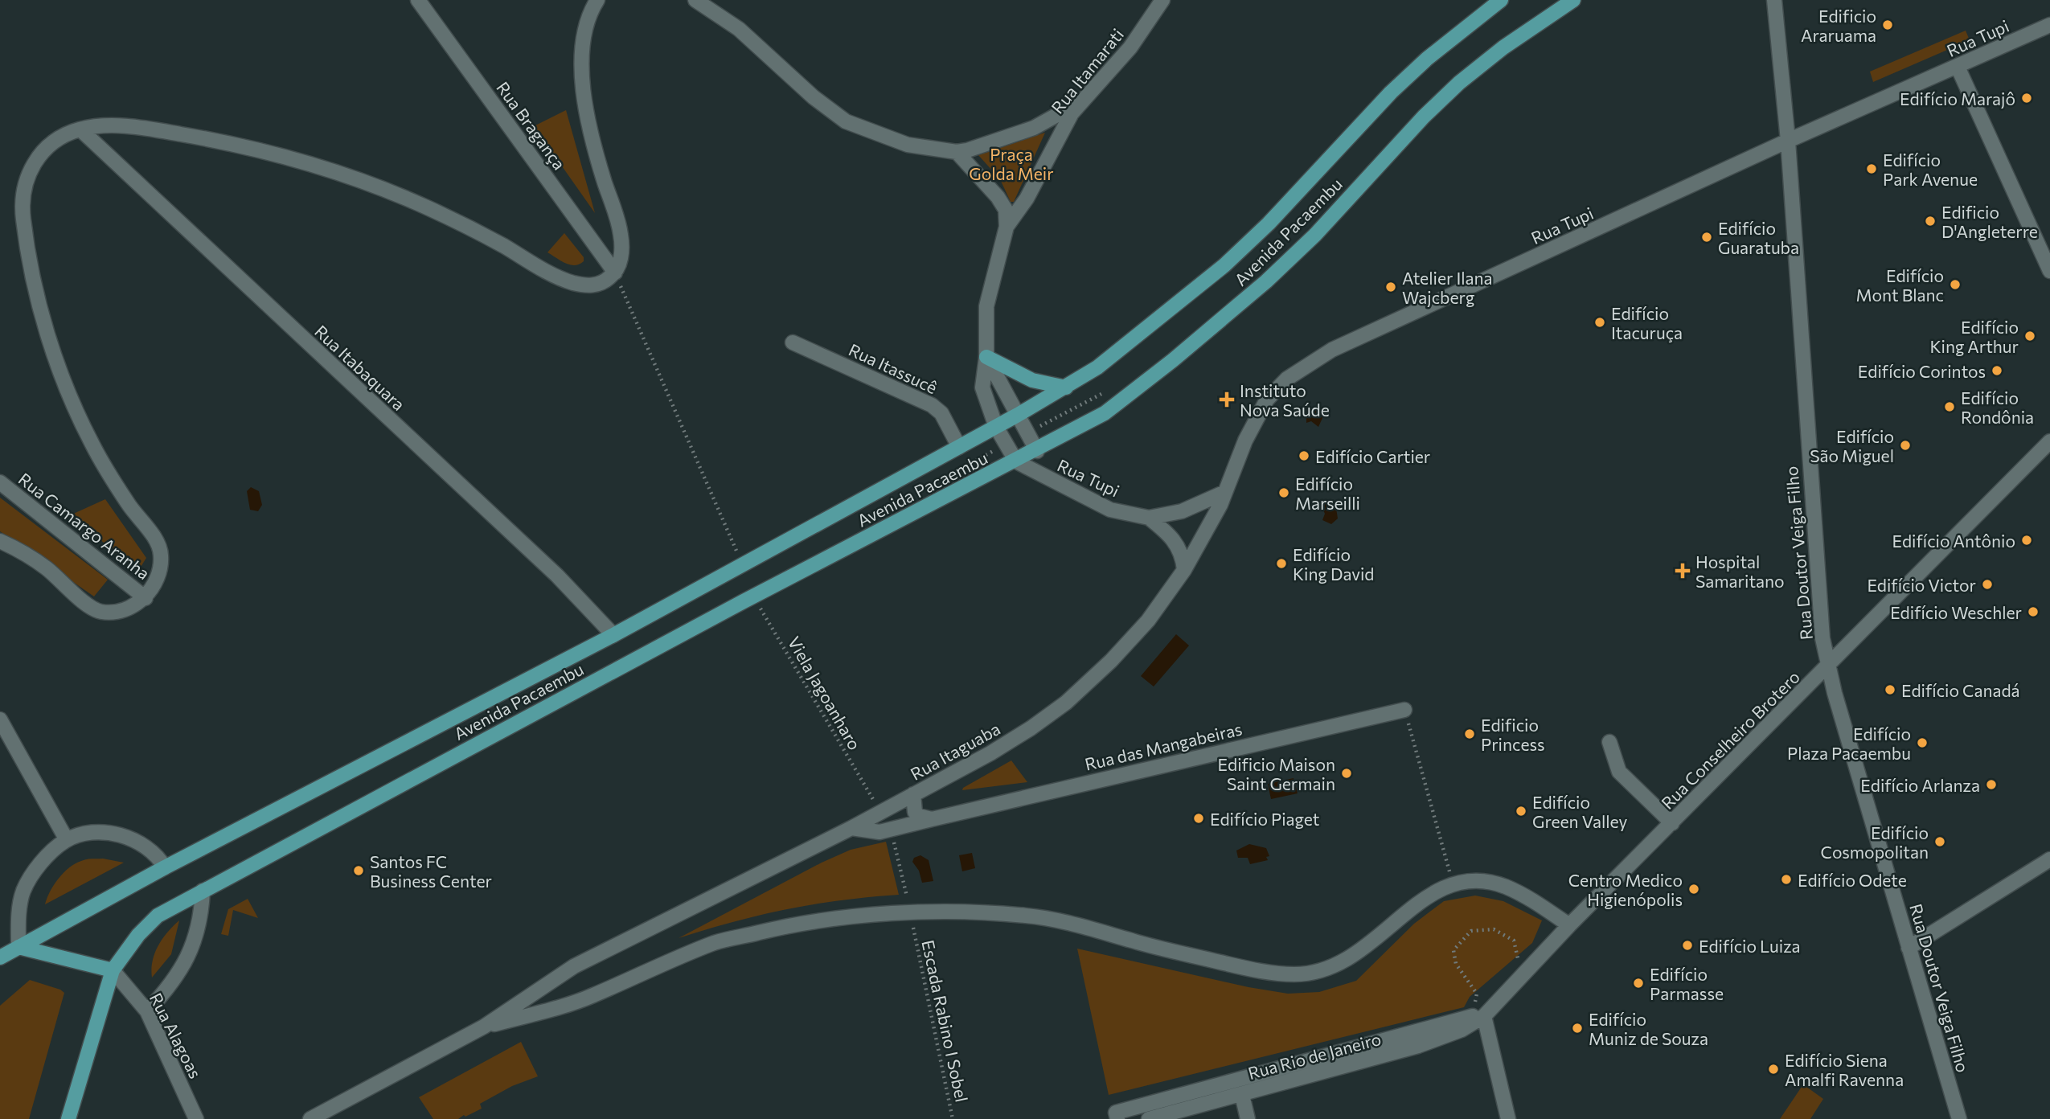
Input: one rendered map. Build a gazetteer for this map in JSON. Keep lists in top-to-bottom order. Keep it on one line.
{"streets":{"main road":["Avenida Pacaembu"],"street":["Rua Tupi","Rua Itamarati","Rua Bragança","Rua Itabaquara","Rua Itassucê","Rua Camargo Aranha","Rua Doutor Veiga Filho","Rua Conselheiro Brotero","Rua das Mangabeiras","Rua Itaguaba","Rua Alagoas","Rua Rio de Janeiro"],"path":["Viela Jagoanharo","Escada Rabino I Sobel"]},"crossings":[["Rua Tupi","Rua Itamarati"],["Rua Tupi","Avenida Pacaembu"],["Rua Tupi","Rua Doutor Veiga Filho"],["Rua Tupi","Rua Itaguaba"],["Rua Itamarati","Avenida Pacaembu"],["Avenida Pacaembu","Rua Itabaquara"],["Avenida Pacaembu","Rua Itassucê"],["Avenida Pacaembu","Viela Jagoanharo"],["Avenida Pacaembu","Rua Alagoas"],["Rua Doutor Veiga Filho","Rua Conselheiro Brotero"],["Rua Conselheiro Brotero","Rua Rio de Janeiro"],["Rua das Mangabeiras","Rua Itaguaba"]],"parks":["Praça Golda Meir"],"places":{"other":["Edificio Araruama","Edifício Marajô","Edifício Park Avenue","Edificio D'Angleterre","Edifício Guaratuba","Edifício Mont Blanc","Atelier Ilana Wajcberg","Edifício Itacuruça","Edifício King Arthur","Edifício Corintos","Edifício Rondônia","Edifício São Miguel","Edifício Cartier","Edifício Marseilli","Edifício Antônio","Edifício King David","Edifício Victor","Edifício Weschler","Edifício Canadá","Edificio Princess","Edifício Plaza Pacaembu","Edificio Maison Saint Germain","Edifício Arlanza","Edifício Green Valley","Edifício Piaget","Edifício Cosmopolitan","Santos FC Business Center","Edifício Odete","Centro Medico Higienópolis","Edifício Luiza","Edifício Parmasse","Edifício Muniz de Souza","Edifício Siena Amalfi Ravenna"],"health":["Instituto Nova Saúde","Hospital Samaritano"]}}
